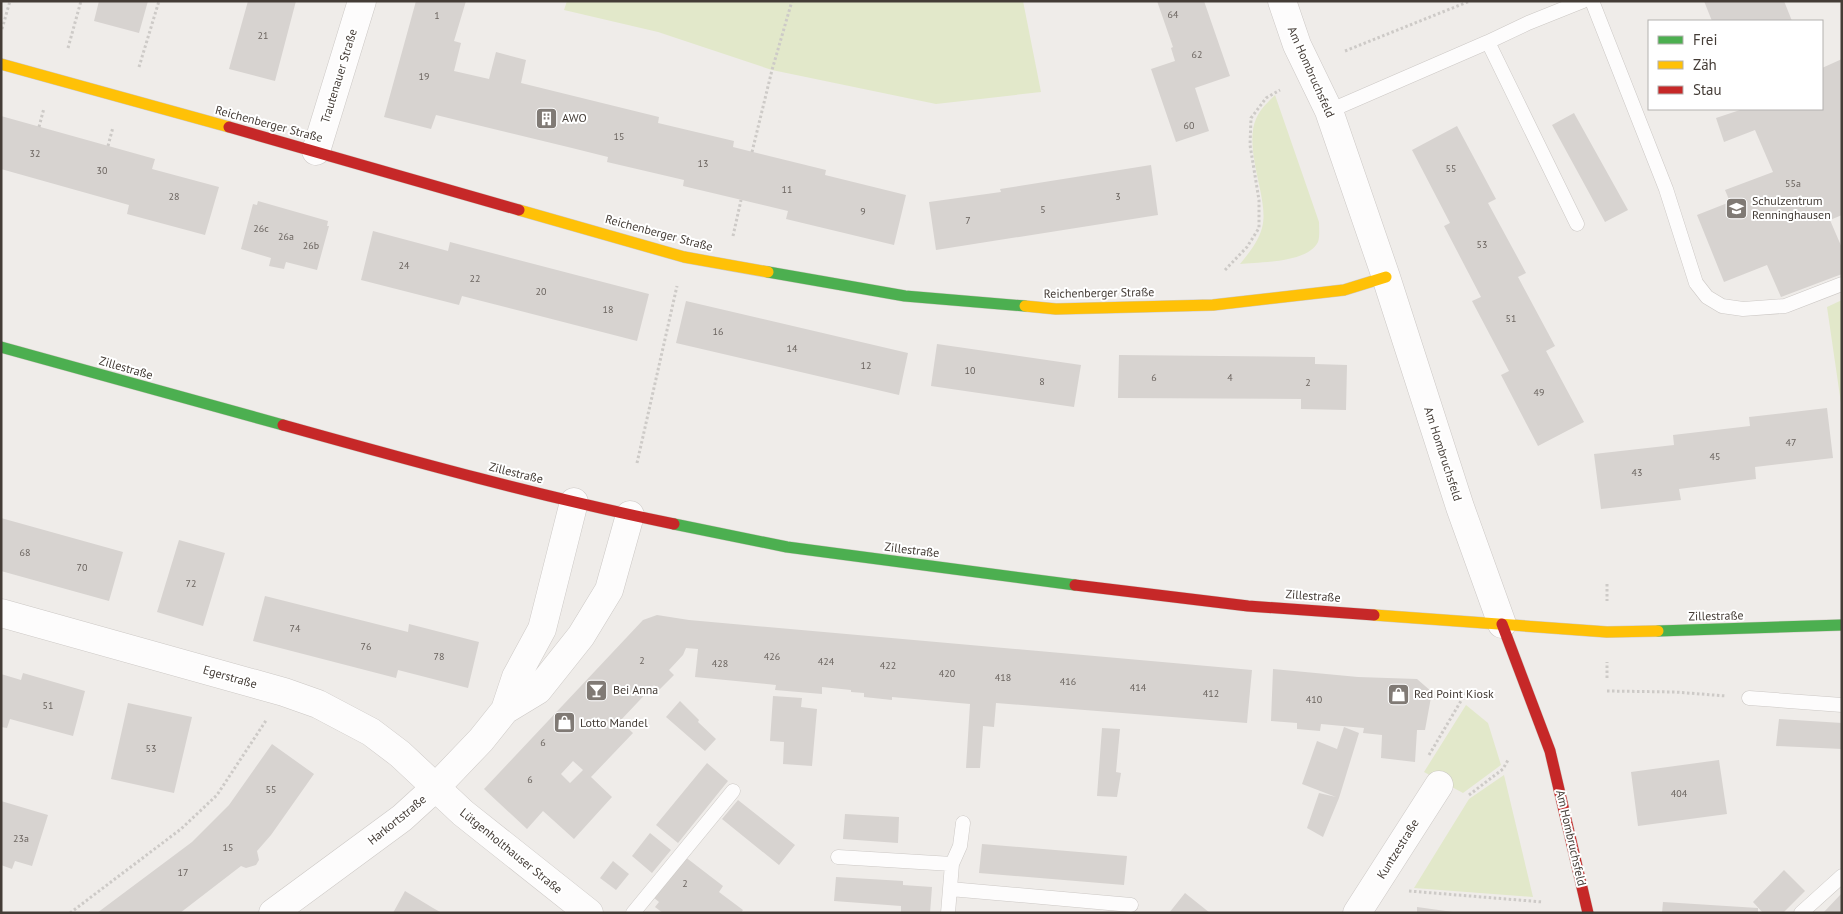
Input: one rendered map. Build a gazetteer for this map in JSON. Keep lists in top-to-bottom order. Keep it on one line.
{"streets":{"main road":["Am Hombruchsfeld","Reichenberger Straße","Zillestraße"],"street":["Trautenauer Straße","Egerstraße","Harkortstraße","Kuntzestraße","Lütgenholthauser Straße"]},"crossings":[["Am Hombruchsfeld","Reichenberger Straße"],["Am Hombruchsfeld","Zillestraße"],["Trautenauer Straße","Reichenberger Straße"],["Zillestraße","Harkortstraße"],["Egerstraße","Harkortstraße"],["Egerstraße","Lütgenholthauser Straße"],["Harkortstraße","Lütgenholthauser Straße"]],"places":{"building":["AWO"],"school or university":["Schulzentrum Renninghausen"],"bar":["Bei Anna"],"shop":["Red Point Kiosk","Lotto Mandel"]},"house_numbers":["64","1","21","62","19","60","15","32","13","55","30","55a","11","28","3","5","9","7","26c","26a","53","26b","24","22","20","18","51","16","14","12","10","6","4","8","2","49","47","45","43","68","70","72","74","76","78","426","2","424","428","422","420","418","416","414","412","410","51","6","53","6","55","404","23a","15","17","2"],"legend":["Frei","Zäh","Stau"]}
